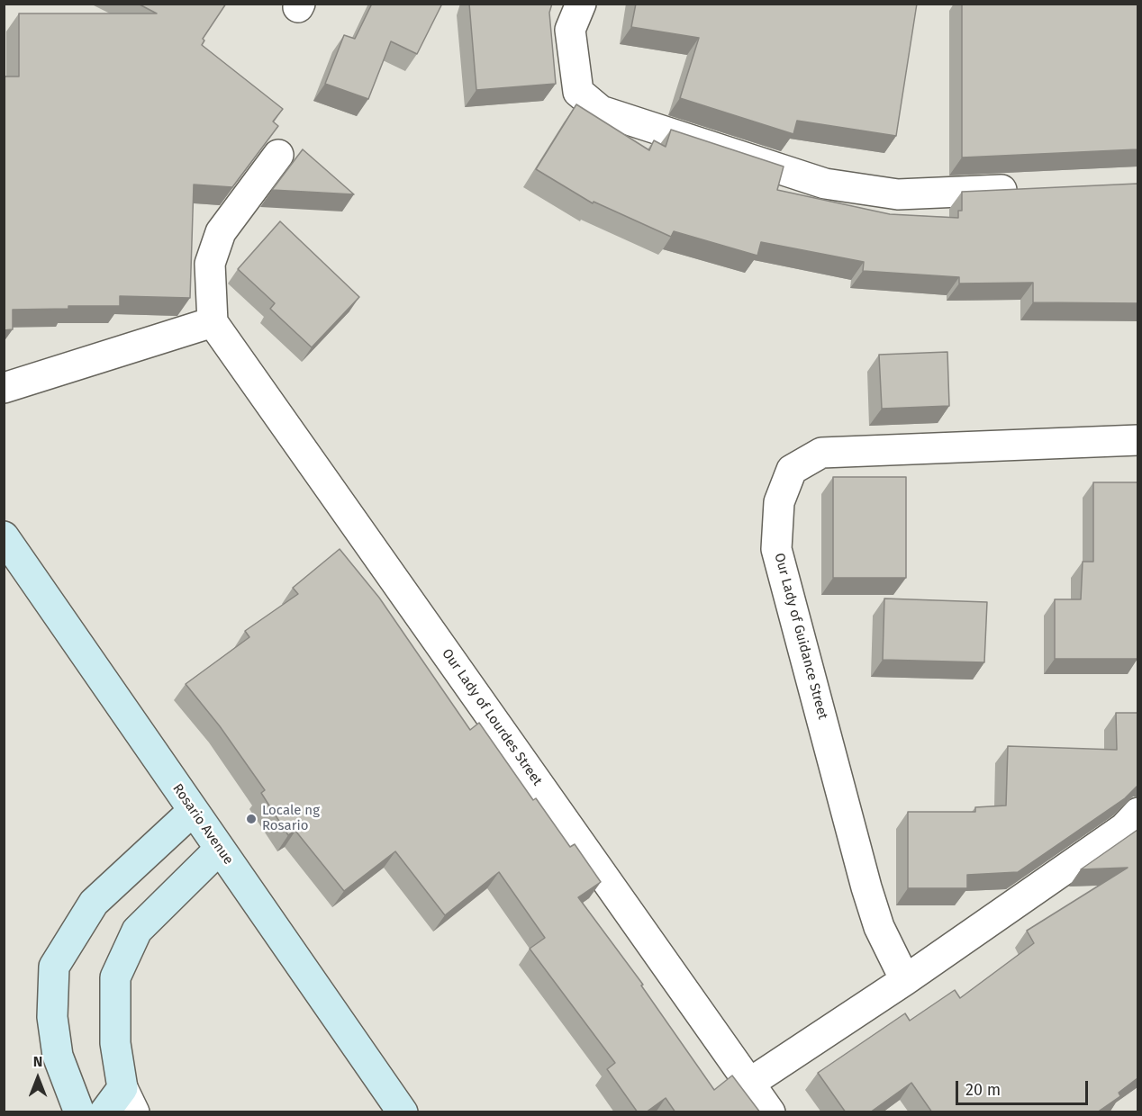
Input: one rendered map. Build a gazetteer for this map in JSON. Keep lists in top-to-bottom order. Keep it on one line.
{"streets":{"main road":["Rosario Avenue"],"street":["Our Lady of Guidance Street","Our Lady of Lourdes Street"]},"places":["Locale ng Rosario"],"scale_bar":"20 m","north":"top"}
